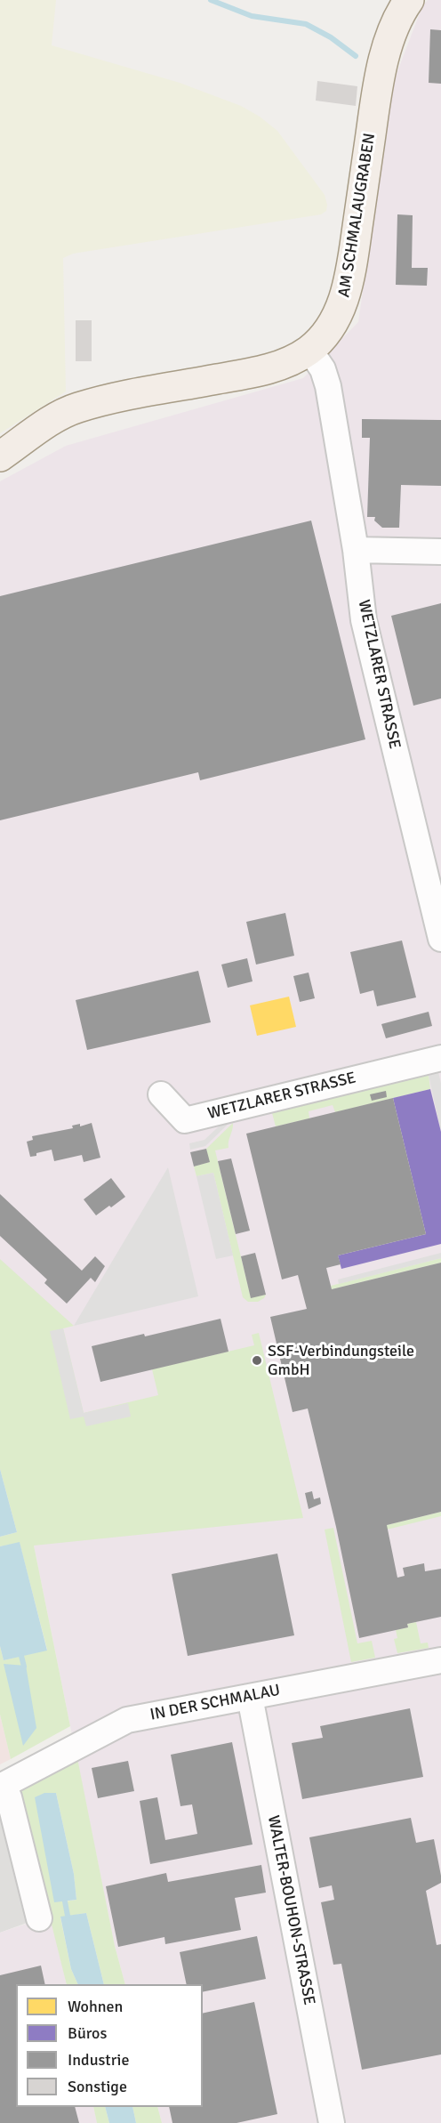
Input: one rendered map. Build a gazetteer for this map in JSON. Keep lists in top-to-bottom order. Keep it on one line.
{"streets":{"main road":["AM SCHMALAUGRABEN"],"street":["WETZLARER STRASSE","IN DER SCHMALAU","WALTER-BOUHON-STRASSE"]},"crossings":[["AM SCHMALAUGRABEN","WETZLARER STRASSE"],["IN DER SCHMALAU","WALTER-BOUHON-STRASSE"]],"places":["SSF-Verbindungsteile GmbH"],"legend":["Wohnen","Büros","Industrie","Sonstige"]}
